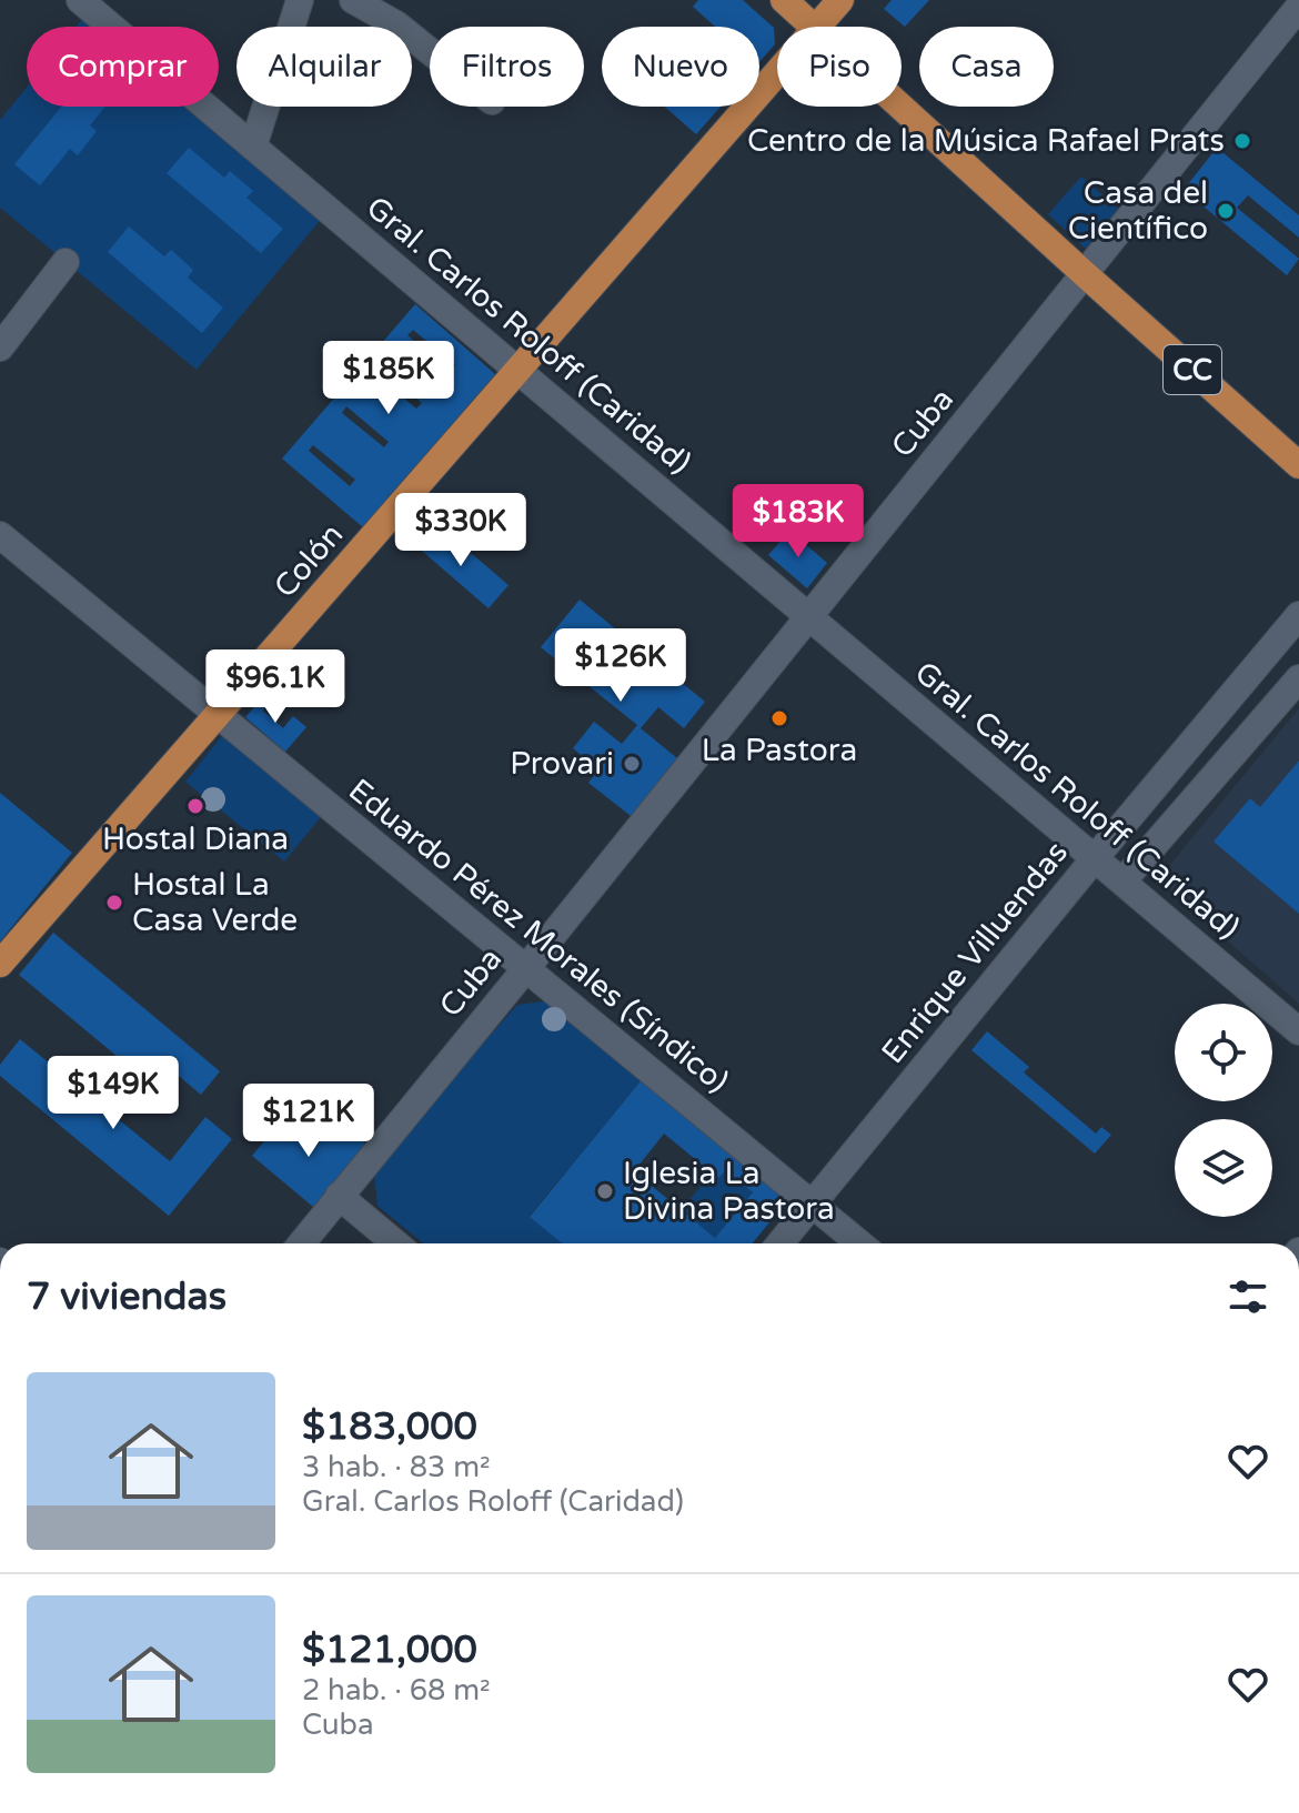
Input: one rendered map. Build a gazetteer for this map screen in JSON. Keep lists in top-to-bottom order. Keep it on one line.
{"streets":{"main road":["CC","Colón"],"street":["Gral. Carlos Roloff (Caridad)","Cuba","Eduardo Pérez Morales (Síndico)","Enrique Villuendas"]},"crossings":[["Gral. Carlos Roloff (Caridad)","Cuba"],["Gral. Carlos Roloff (Caridad)","Colón"],["Gral. Carlos Roloff (Caridad)","Enrique Villuendas"],["CC","Cuba"],["Cuba","Eduardo Pérez Morales (Síndico)"],["Colón","Eduardo Pérez Morales (Síndico)"],["Eduardo Pérez Morales (Síndico)","Enrique Villuendas"]],"places":["Centro de la Música Rafael Prats","Casa del Científico","La Pastora","Provari","Hostal Diana","Hostal La Casa Verde","Iglesia La Divina Pastora"],"page":{"chip":["Comprar","Alquilar","Filtros","Nuevo","Piso","Casa"],"price":["$185K","$183K","$330K","$126K","$96.1K","$149K","$121K"],"heading":"7 viviendas","list":[{"name":"$183,000","note":"3 hab. · 83 m² · Gral. Carlos Roloff (Caridad)"},{"name":"$121,000","note":"2 hab. · 68 m² · Cuba"}]}}
